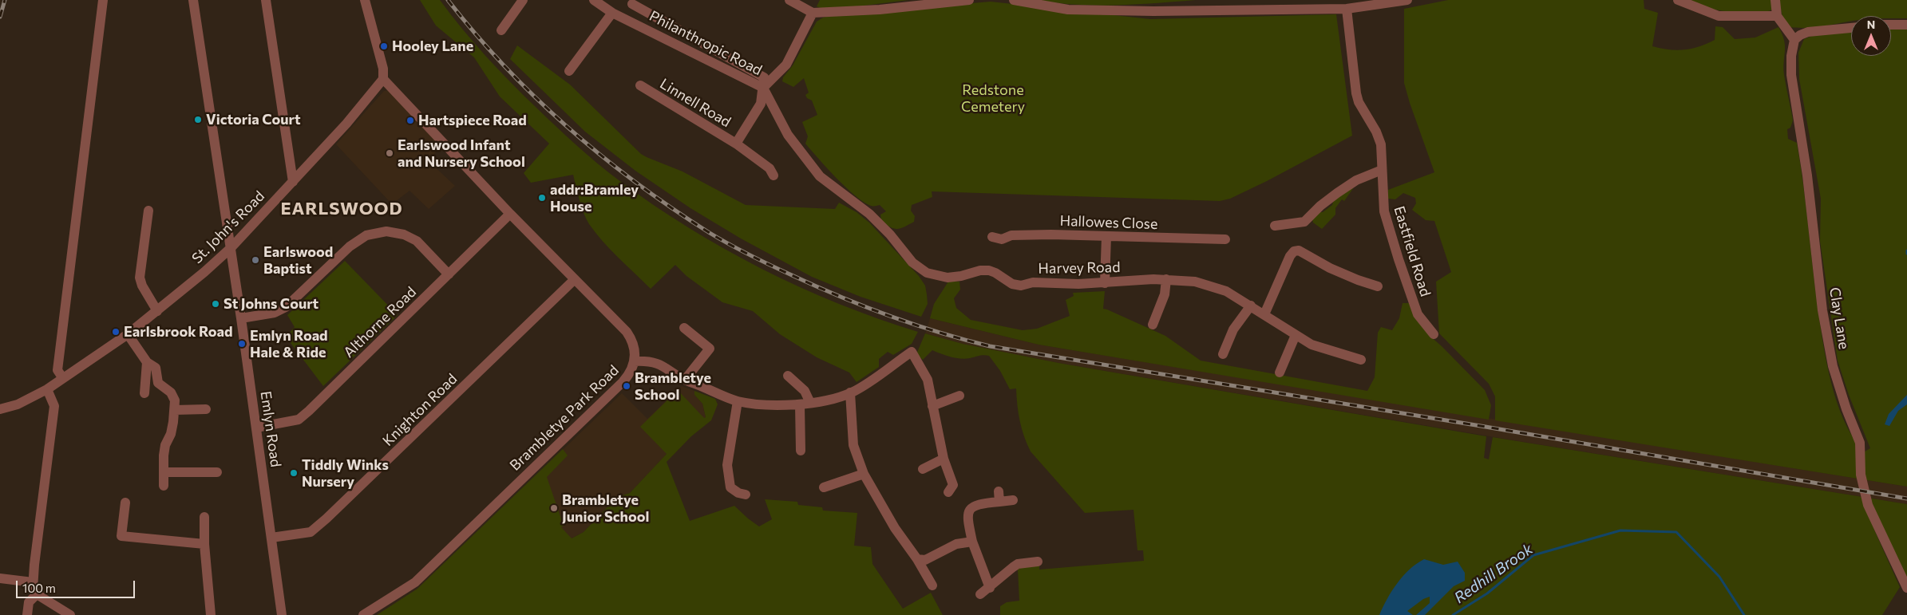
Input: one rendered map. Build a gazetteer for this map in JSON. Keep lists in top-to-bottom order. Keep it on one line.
{"streets":{"street":["Philanthropic Road","Linnell Road","Hallowes Close","St. John's Road","Eastfield Road","Harvey Road","Clay Lane","Althorne Road","Knighton Road","Brambletye Park Road","Emlyn Road"]},"crossings":[["Philanthropic Road","Linnell Road"],["Philanthropic Road","Harvey Road"],["St. John's Road","Brambletye Park Road"],["St. John's Road","Emlyn Road"],["Althorne Road","Brambletye Park Road"],["Althorne Road","Emlyn Road"],["Knighton Road","Brambletye Park Road"],["Knighton Road","Emlyn Road"]],"districts":["EARLSWOOD"],"water":["Redhill Brook"],"parks":["Redstone Cemetery"],"places":["Hooley Lane","Victoria Court","Hartspiece Road","Earlswood Infant and Nursery School","addr:Bramley House","Earlswood Baptist","St Johns Court","Earlsbrook Road","Emlyn Road Hale & Ride","Brambletye School","Tiddly Winks Nursery","Brambletye Junior School"],"scale_bar":"100 m","north":"top"}
